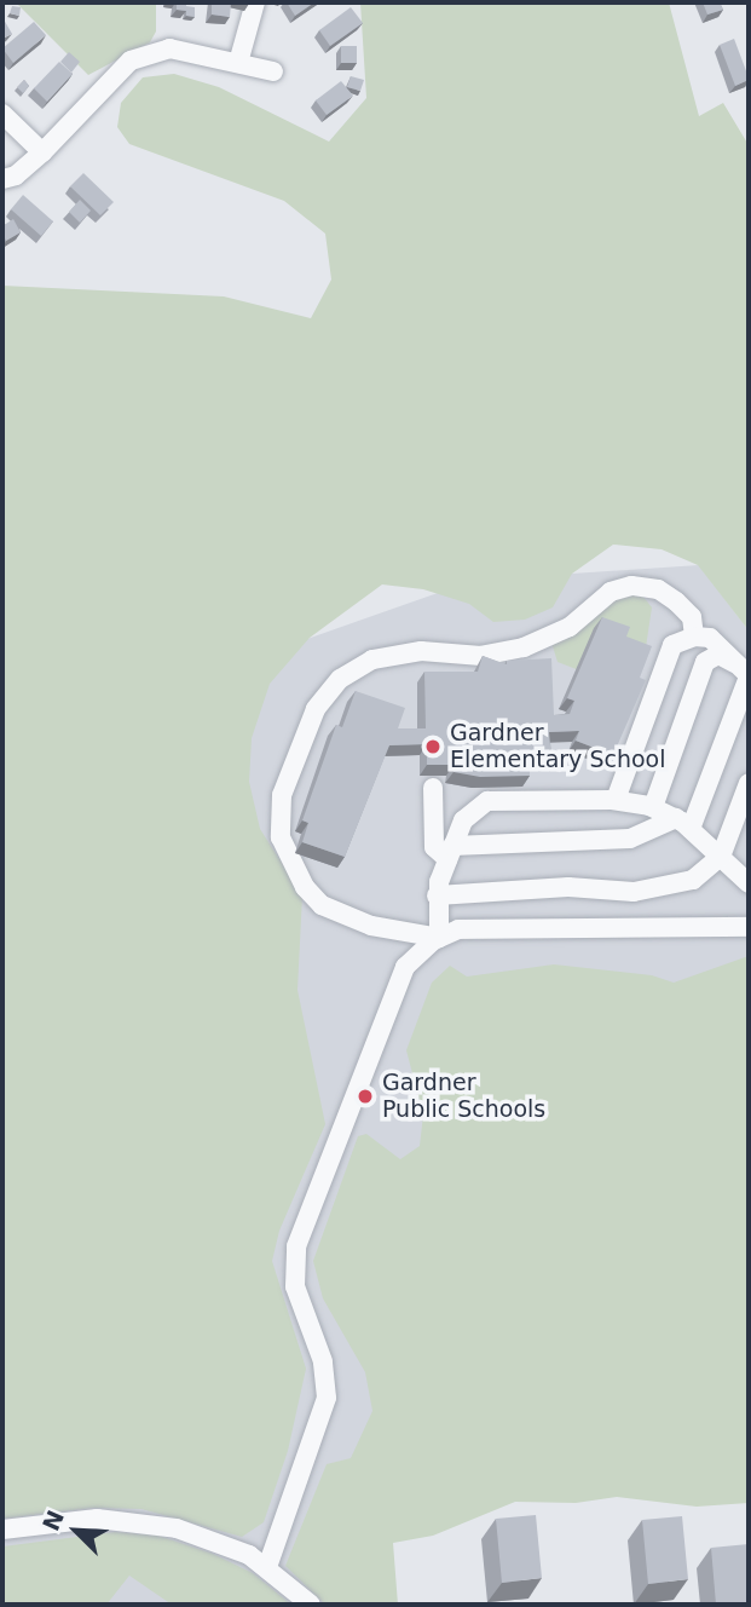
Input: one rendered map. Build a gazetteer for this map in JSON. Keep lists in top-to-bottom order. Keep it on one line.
{"places":["Gardner Elementary School","Gardner Public Schools"],"north":"top left"}
